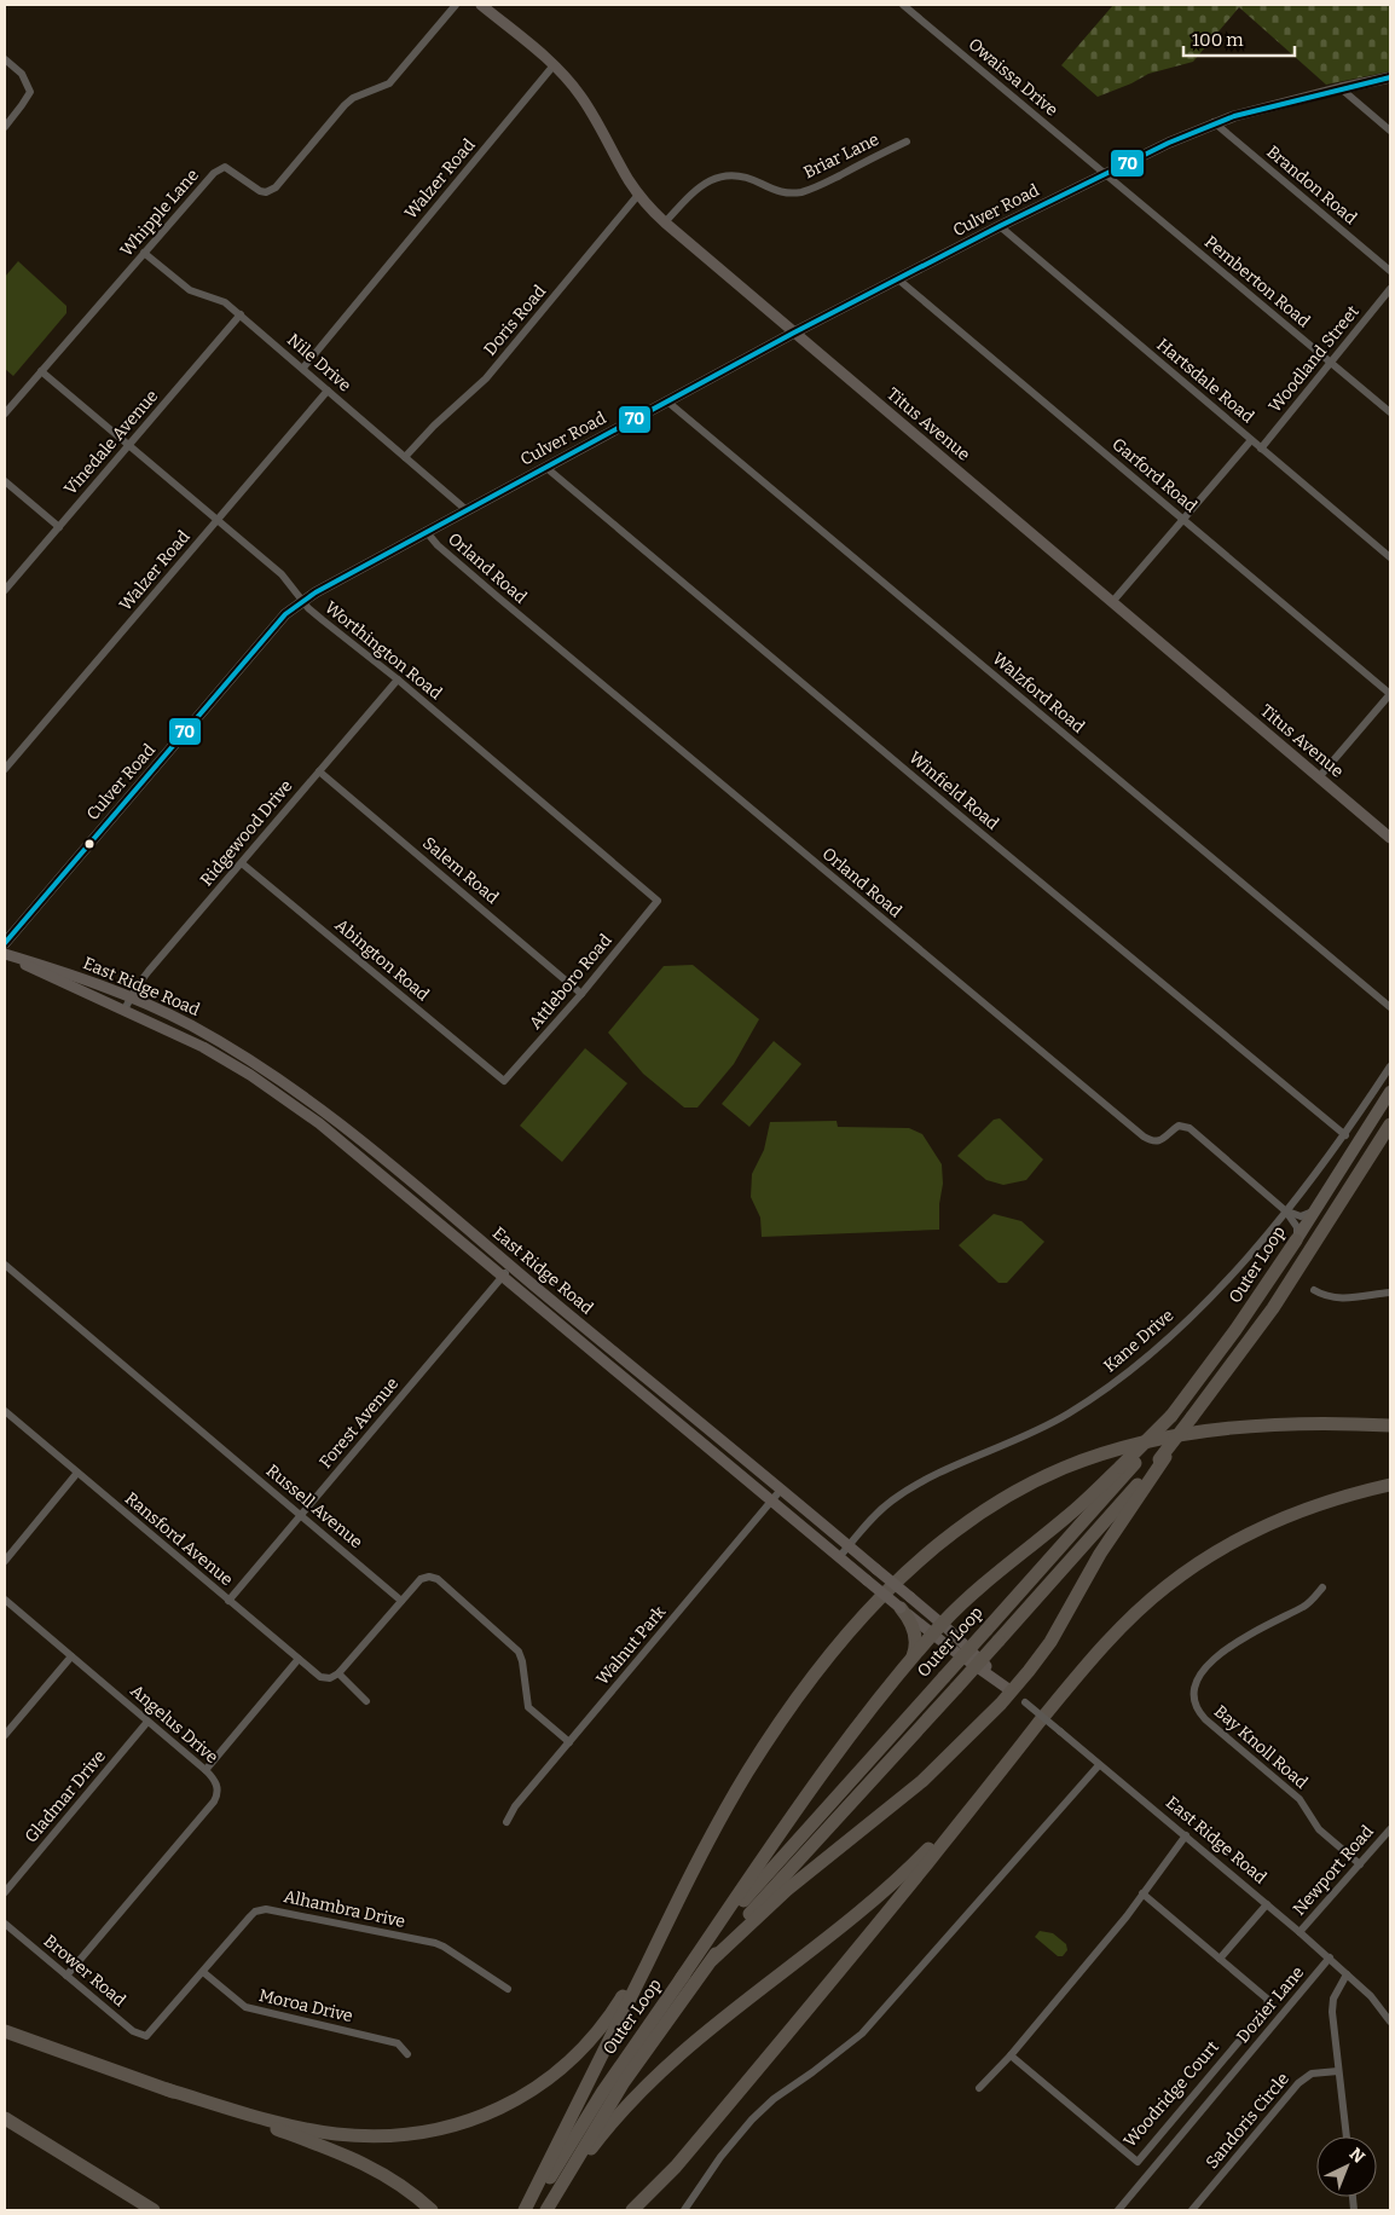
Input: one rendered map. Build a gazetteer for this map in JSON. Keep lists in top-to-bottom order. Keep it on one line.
{"streets":{"highway":["Outer Loop"],"main road":["Culver Road","Titus Avenue","East Ridge Road"],"street":["Owaissa Drive","Briar Lane","Walzer Road","Brandon Road","Whipple Lane","Pemberton Road","Doris Road","Woodland Street","Nile Drive","Hartsdale Road","Vinedale Avenue","Garford Road","Orland Road","Worthington Road","Walzford Road","Winfield Road","Ridgewood Drive","Salem Road","Abington Road","Attleboro Road","Kane Drive","Forest Avenue","Russell Avenue","Ransford Avenue","Walnut Park","Angelus Drive","Bay Knoll Road","Gladmar Drive","Newport Road","Alhambra Drive","Brower Road","Dozier Lane","Moroa Drive","Woodridge Court","Sandoris Circle"]},"crossings":[["Owaissa Drive","Culver Road"],["Owaissa Drive","Pemberton Road"],["Briar Lane","Titus Avenue"],["Walzer Road","Nile Drive"],["Walzer Road","Titus Avenue"],["Walzer Road","Worthington Road"],["Brandon Road","Culver Road"],["Culver Road","Pemberton Road"],["Culver Road","Nile Drive"],["Culver Road","Hartsdale Road"],["Culver Road","Titus Avenue"],["Culver Road","Garford Road"],["Culver Road","Orland Road"],["Culver Road","Worthington Road"],["Culver Road","Walzford Road"],["Culver Road","Winfield Road"],["Whipple Lane","Nile Drive"],["Whipple Lane","Worthington Road"],["Pemberton Road","Woodland Street"],["Doris Road","Nile Drive"],["Doris Road","Titus Avenue"],["Woodland Street","Hartsdale Road"],["Nile Drive","Vinedale Avenue"],["Vinedale Avenue","Worthington Road"],["Orland Road","Outer Loop"],["Orland Road","Kane Drive"],["Worthington Road","Ridgewood Drive"],["Worthington Road","Attleboro Road"],["Winfield Road","Kane Drive"],["Ridgewood Drive","Salem Road"],["Ridgewood Drive","Abington Road"],["Ridgewood Drive","East Ridge Road"],["Salem Road","Attleboro Road"],["Abington Road","Attleboro Road"],["East Ridge Road","Kane Drive"],["East Ridge Road","Forest Avenue"],["East Ridge Road","Walnut Park"],["East Ridge Road","Newport Road"],["East Ridge Road","Dozier Lane"],["Forest Avenue","Russell Avenue"],["Forest Avenue","Ransford Avenue"],["Angelus Drive","Gladmar Drive"],["Angelus Drive","Brower Road"],["Bay Knoll Road","Newport Road"],["Alhambra Drive","Brower Road"],["Alhambra Drive","Moroa Drive"]],"lines":["transit line 70"],"scale_bar":"100 m","north":"top right"}
